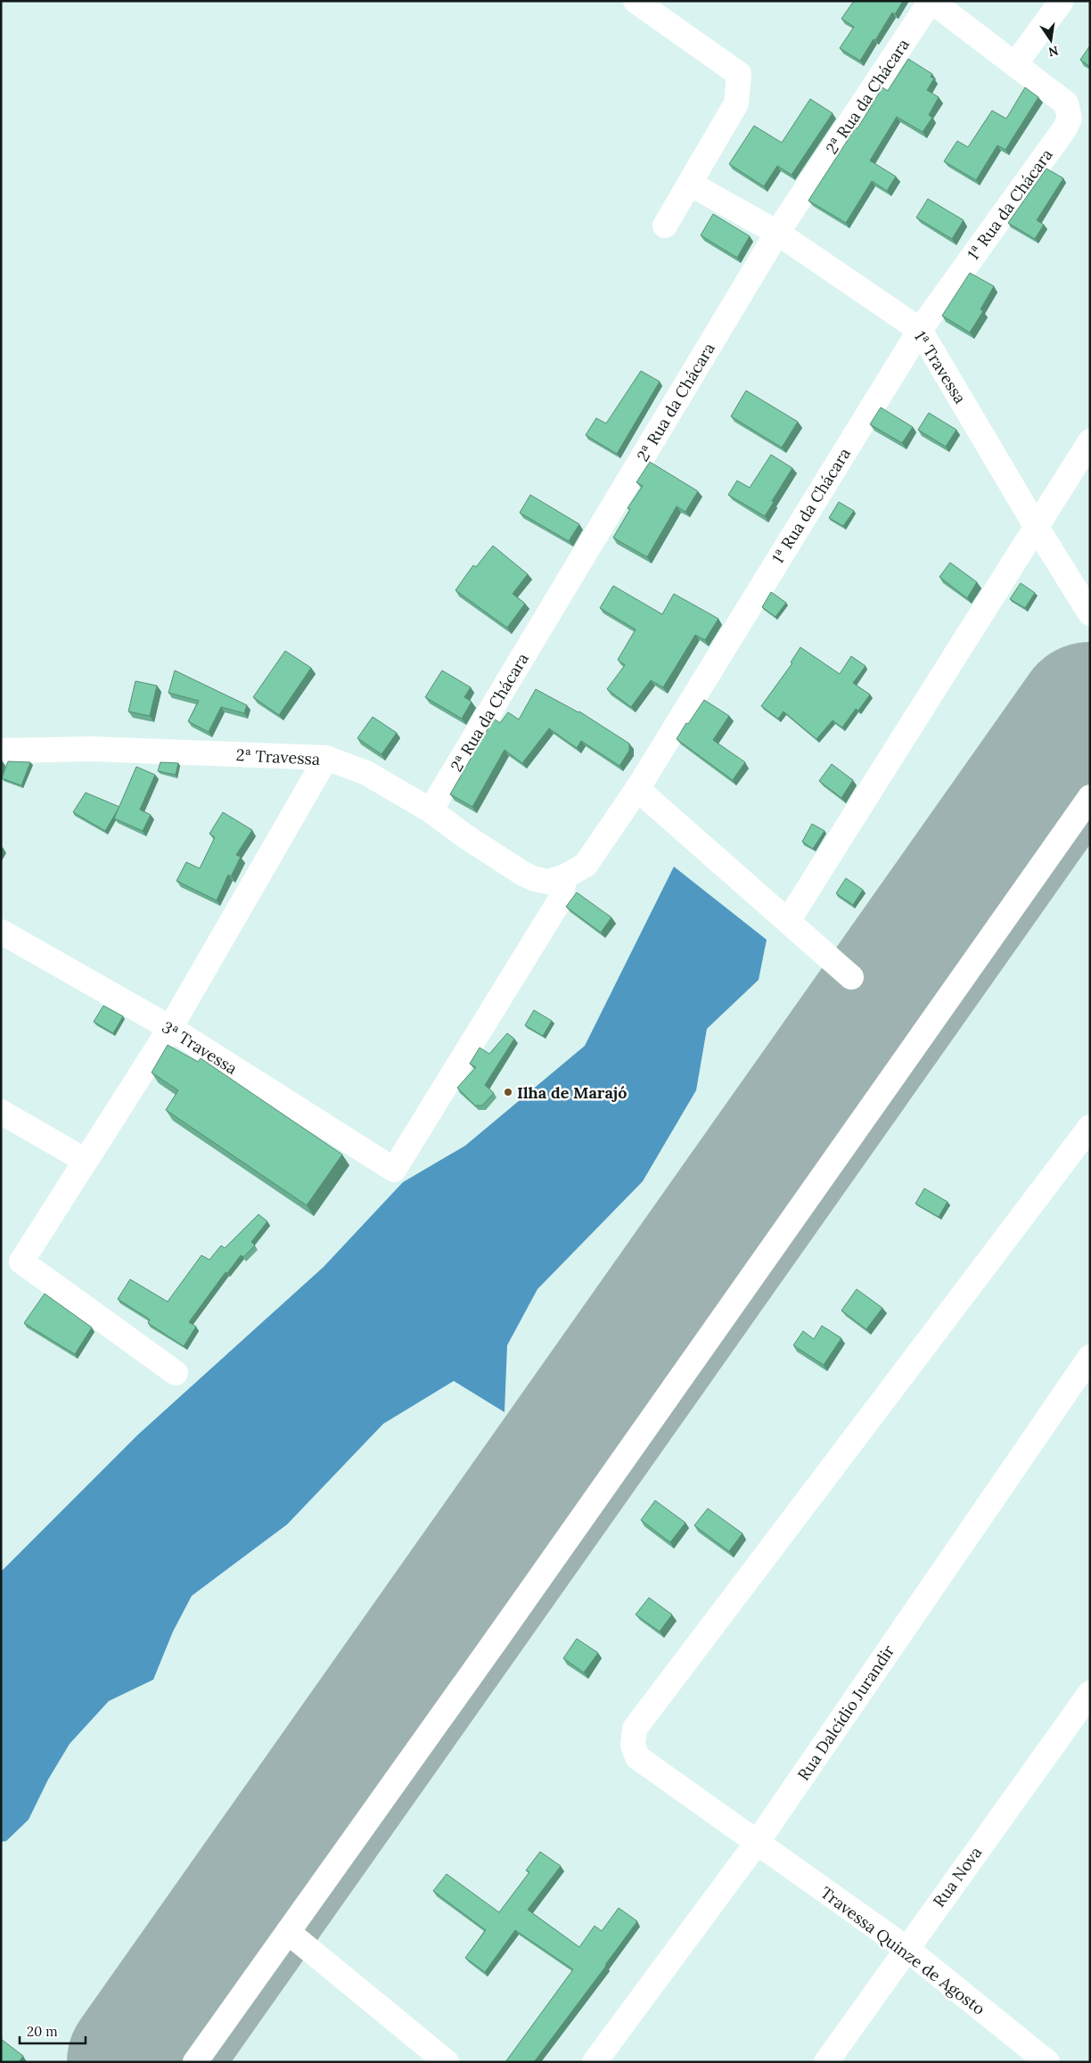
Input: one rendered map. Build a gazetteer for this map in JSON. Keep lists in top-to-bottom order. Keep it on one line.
{"streets":{"street":["2ª Rua da Chácara","1ª Rua da Chácara","1ª Travessa","2ª Travessa","3ª Travessa","Rua Dalcídio Jurandir","Rua Nova","Travessa Quinze de Agosto"]},"crossings":[["2ª Rua da Chácara","1ª Travessa"],["2ª Rua da Chácara","2ª Travessa"],["1ª Rua da Chácara","1ª Travessa"],["1ª Rua da Chácara","2ª Travessa"],["1ª Rua da Chácara","3ª Travessa"],["2ª Travessa","3ª Travessa"],["Rua Dalcídio Jurandir","Travessa Quinze de Agosto"],["Rua Nova","Travessa Quinze de Agosto"]],"places":["Ilha de Marajó"],"scale_bar":"20 m","north":"bottom"}
